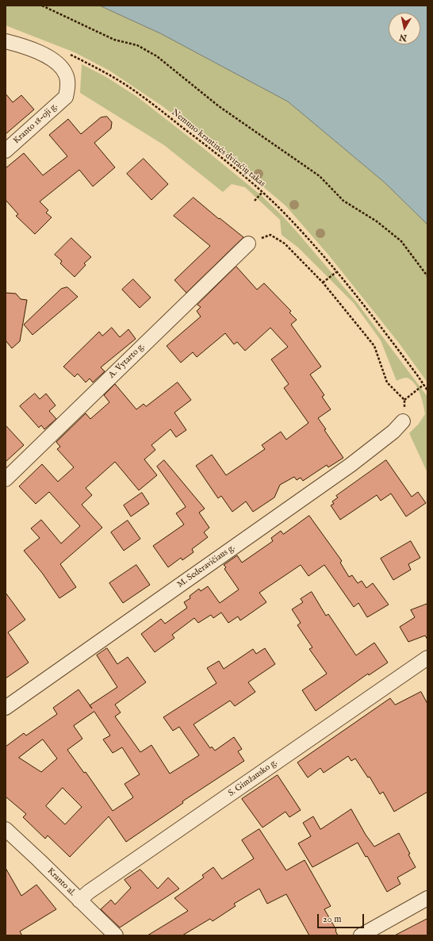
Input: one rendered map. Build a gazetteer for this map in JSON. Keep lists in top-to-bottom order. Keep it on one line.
{"streets":{"street":["Kranto 18-oji g.","A. Vytarto g.","M. Sederavičiaus g.","S. Gimžausko g.","Kranto al."],"path":["Nemuno krantinės dviračių takas"]},"crossings":[["S. Gimžausko g.","Kranto al."]],"scale_bar":"20 m","north":"bottom"}
